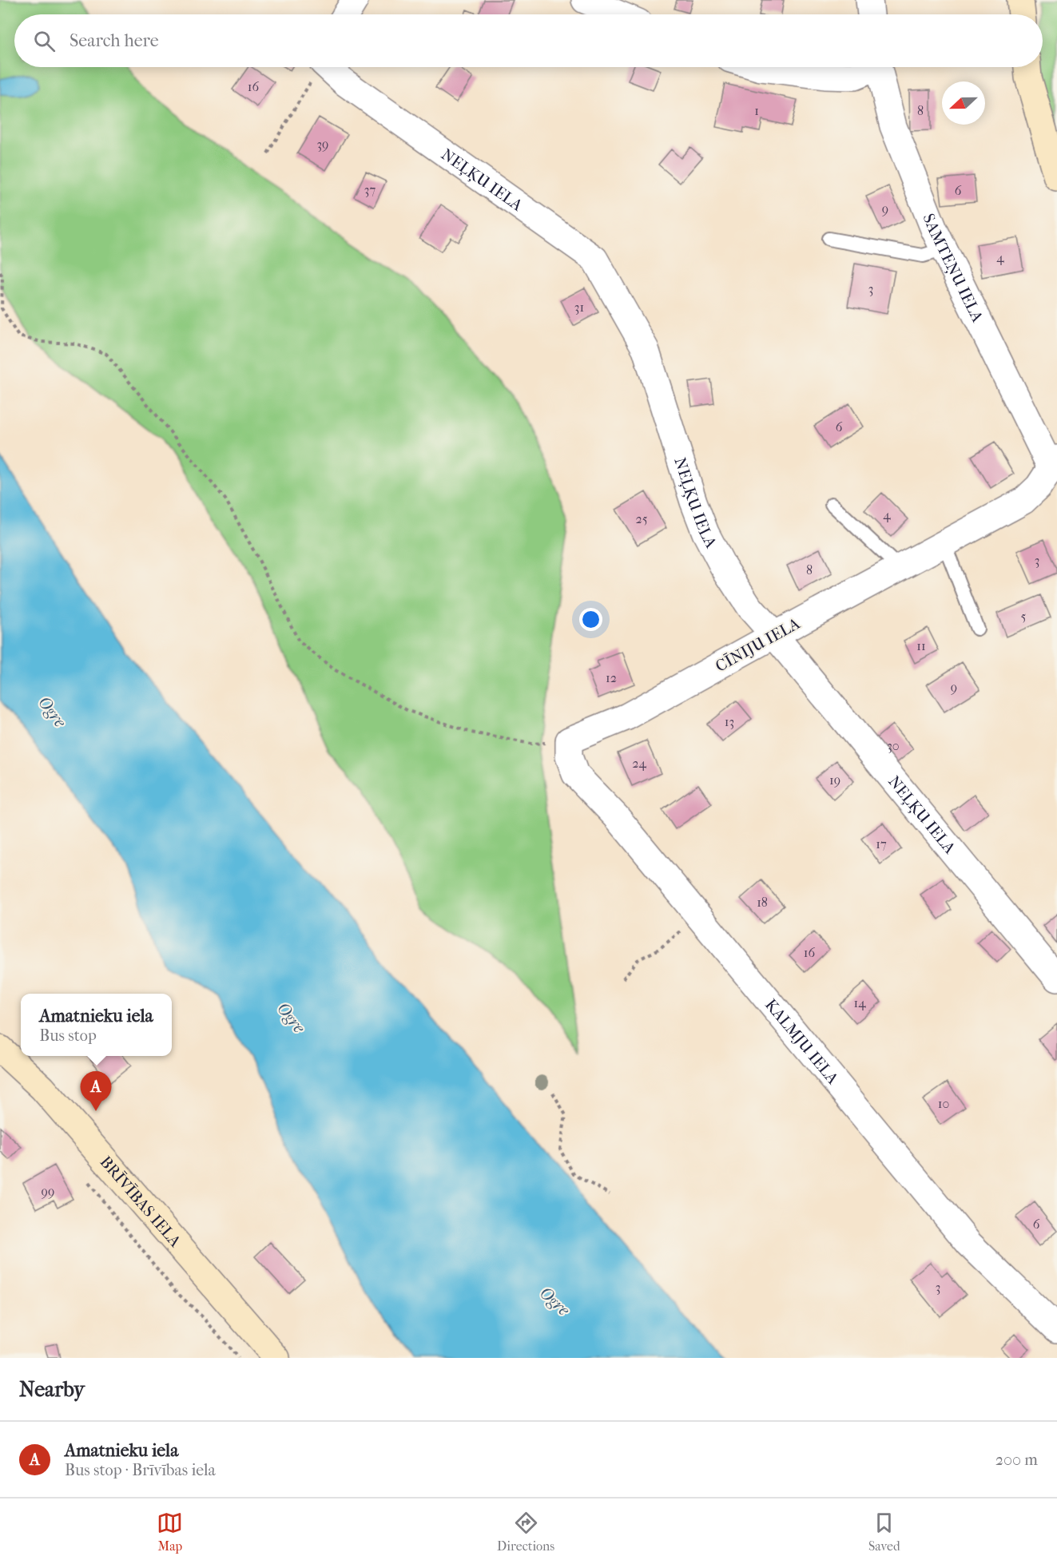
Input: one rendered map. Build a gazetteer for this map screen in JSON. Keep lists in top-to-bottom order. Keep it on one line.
{"streets":{"main road":["BRĪVĪBAS IELA"],"street":["NEĻĶU IELA","SAMTEŅU IELA","CĪNIJU IELA","KALMJU IELA"]},"crossings":[["NEĻĶU IELA","CĪNIJU IELA"],["SAMTEŅU IELA","CĪNIJU IELA"],["CĪNIJU IELA","KALMJU IELA"]],"water":["Ogre"],"house_numbers":["16","1","8","39","37","6","9","4","3","31","6","4","25","3","8","5","11","12","9","13","30","24","19","17","18","16","14","10","99","6","3"],"north":"left","page":{"search":"Search here","popup":["Amatnieku iela","Bus stop"],"pins":"A","heading":"Nearby","list":[{"mark":"A","name":"Amatnieku iela","note":"Bus stop · Brīvības iela","value":"200 m"}],"nav":["Map","Directions","Saved"]}}
